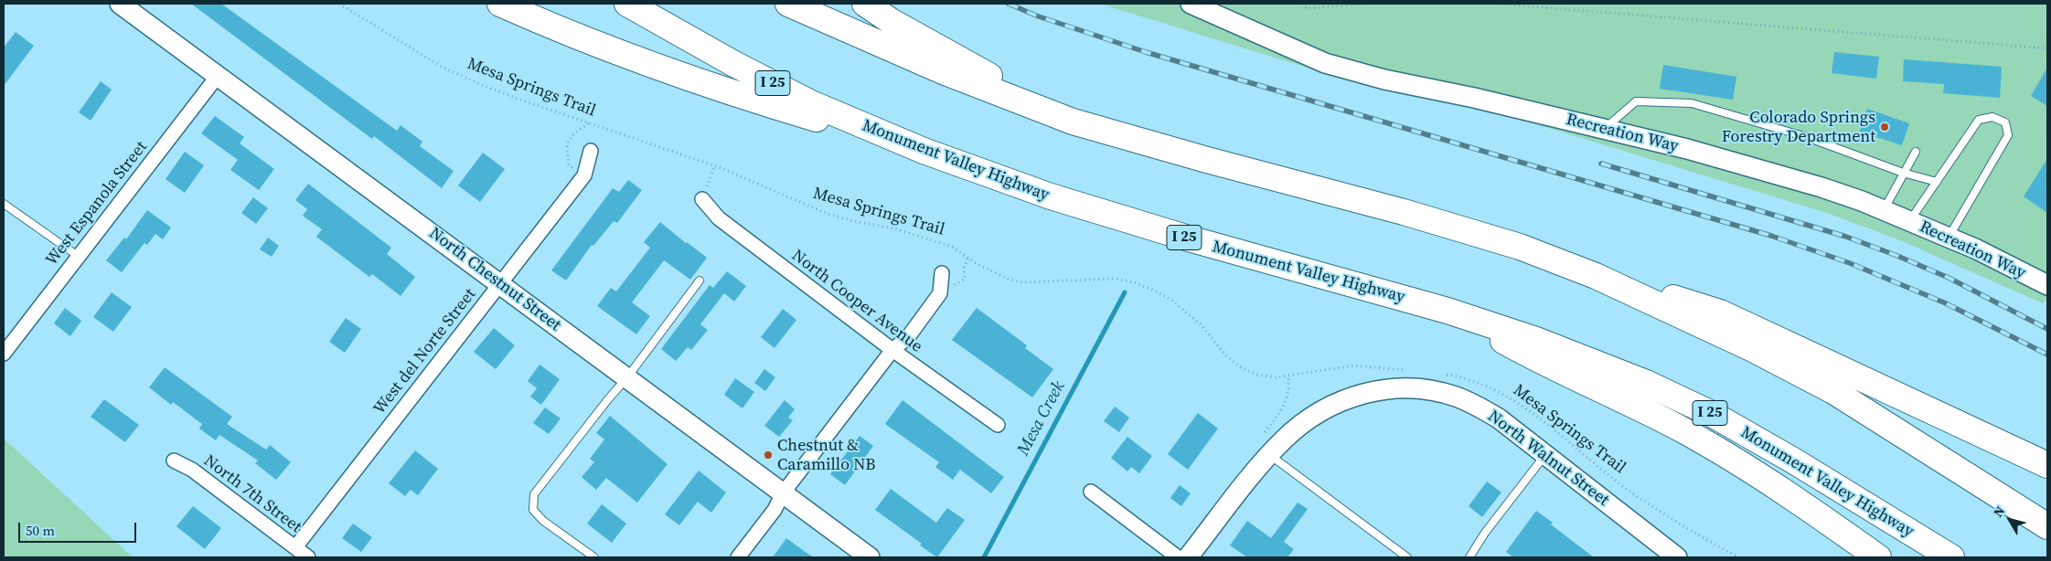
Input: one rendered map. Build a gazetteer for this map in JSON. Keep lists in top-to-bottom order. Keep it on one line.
{"streets":{"highway":["I 25","Monument Valley Highway"],"main road":["Recreation Way","North Chestnut Street","North Walnut Street"],"street":["West Espanola Street","North Cooper Avenue","West del Norte Street","North 7th Street"],"path":["Mesa Springs Trail"]},"crossings":[["Mesa Springs Trail","North Walnut Street"],["West Espanola Street","North Chestnut Street"],["North Chestnut Street","West del Norte Street"],["West del Norte Street","North 7th Street"]],"water":["Mesa Creek"],"places":["Colorado Springs Forestry Department","Chestnut & Caramillo NB"],"scale_bar":"50 m","north":"top left"}
